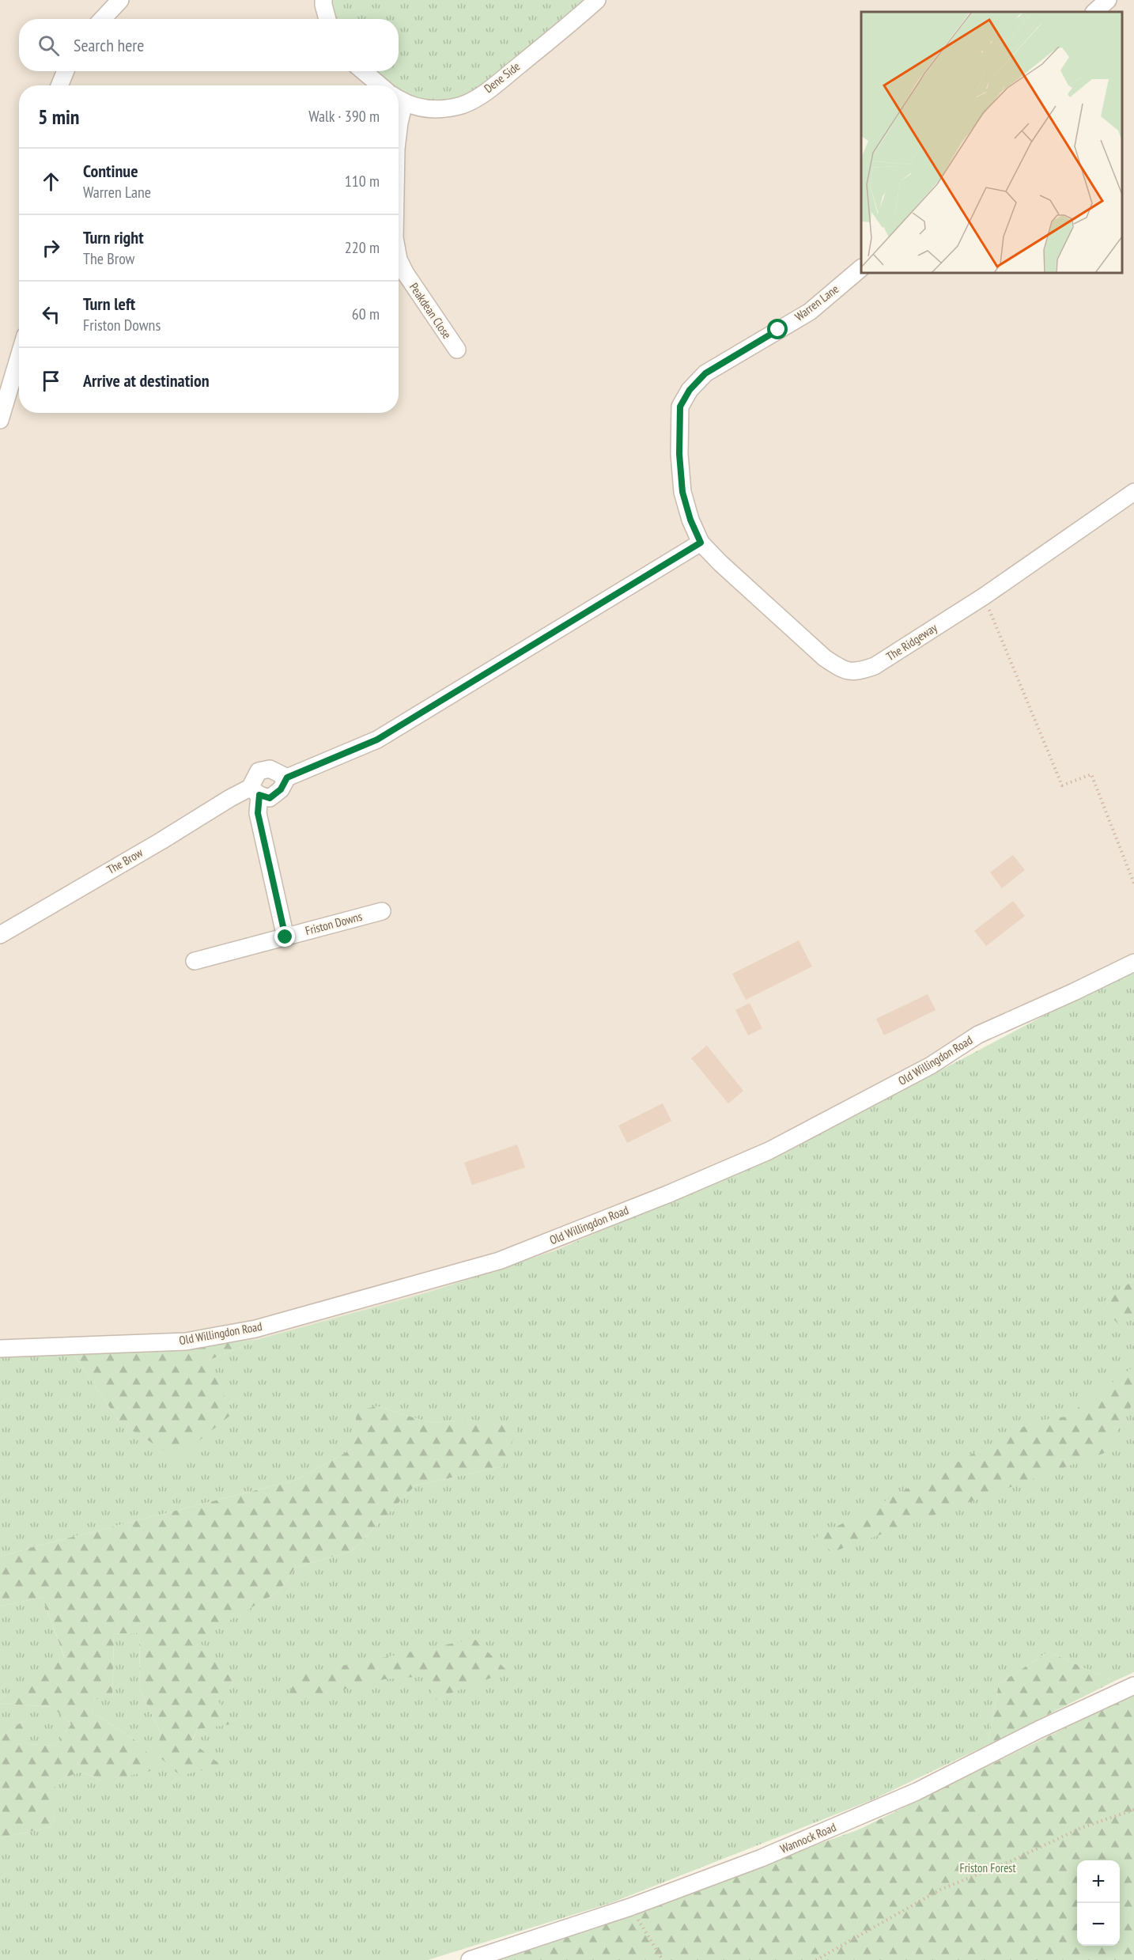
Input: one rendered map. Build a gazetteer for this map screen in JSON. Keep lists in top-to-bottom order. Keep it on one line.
{"streets":{"street":["Dene Side","Warren Lane","Peakdean Close","The Ridgeway","The Brow","Friston Downs","Old Willingdon Road","Wannock Road"]},"crossings":[["Dene Side","Peakdean Close"],["Warren Lane","The Ridgeway"],["Warren Lane","The Brow"],["The Ridgeway","The Brow"]],"parks":["Friston Forest"],"page":{"search":"Search here","heading":["5 min","Walk · 390 m"],"list":[["Continue","Warren Lane","110 m"],["Turn right","The Brow","220 m"],["Turn left","Friston Downs","60 m"],"Arrive at destination"],"map_buttons":["+","−"]}}
